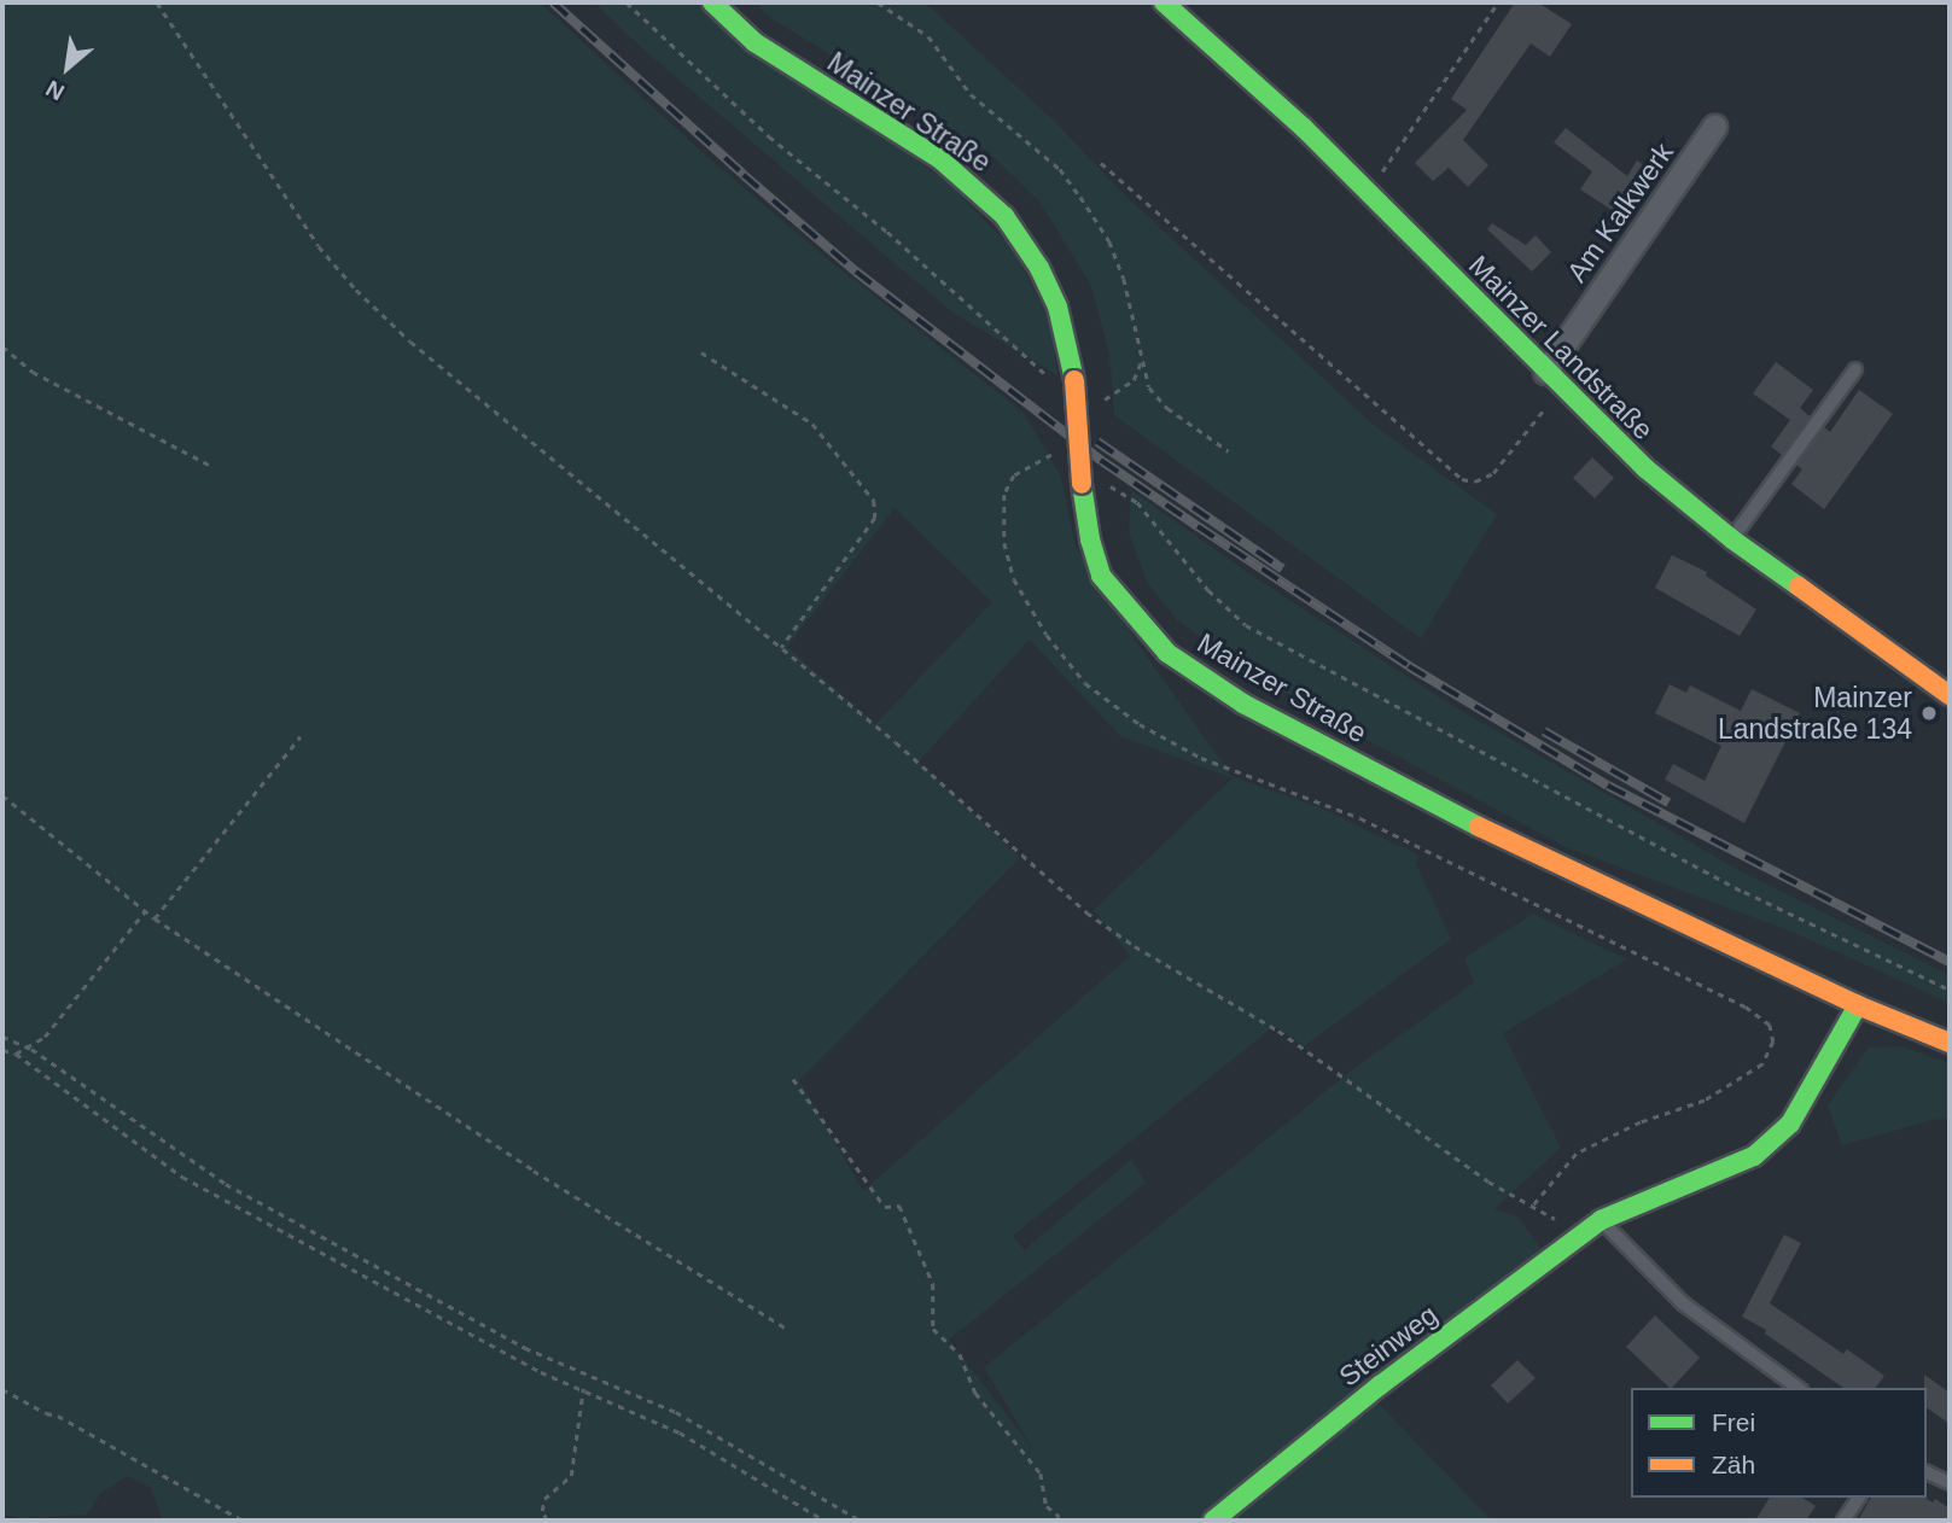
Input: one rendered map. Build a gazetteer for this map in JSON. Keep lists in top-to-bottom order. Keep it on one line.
{"streets":{"street":["Mainzer Straße","Am Kalkwerk","Mainzer Landstraße","Steinweg"]},"crossings":[["Mainzer Straße","Steinweg"],["Am Kalkwerk","Mainzer Landstraße"]],"places":["Mainzer Landstraße 134"],"legend":["Frei","Zäh"],"north":"bottom left"}
